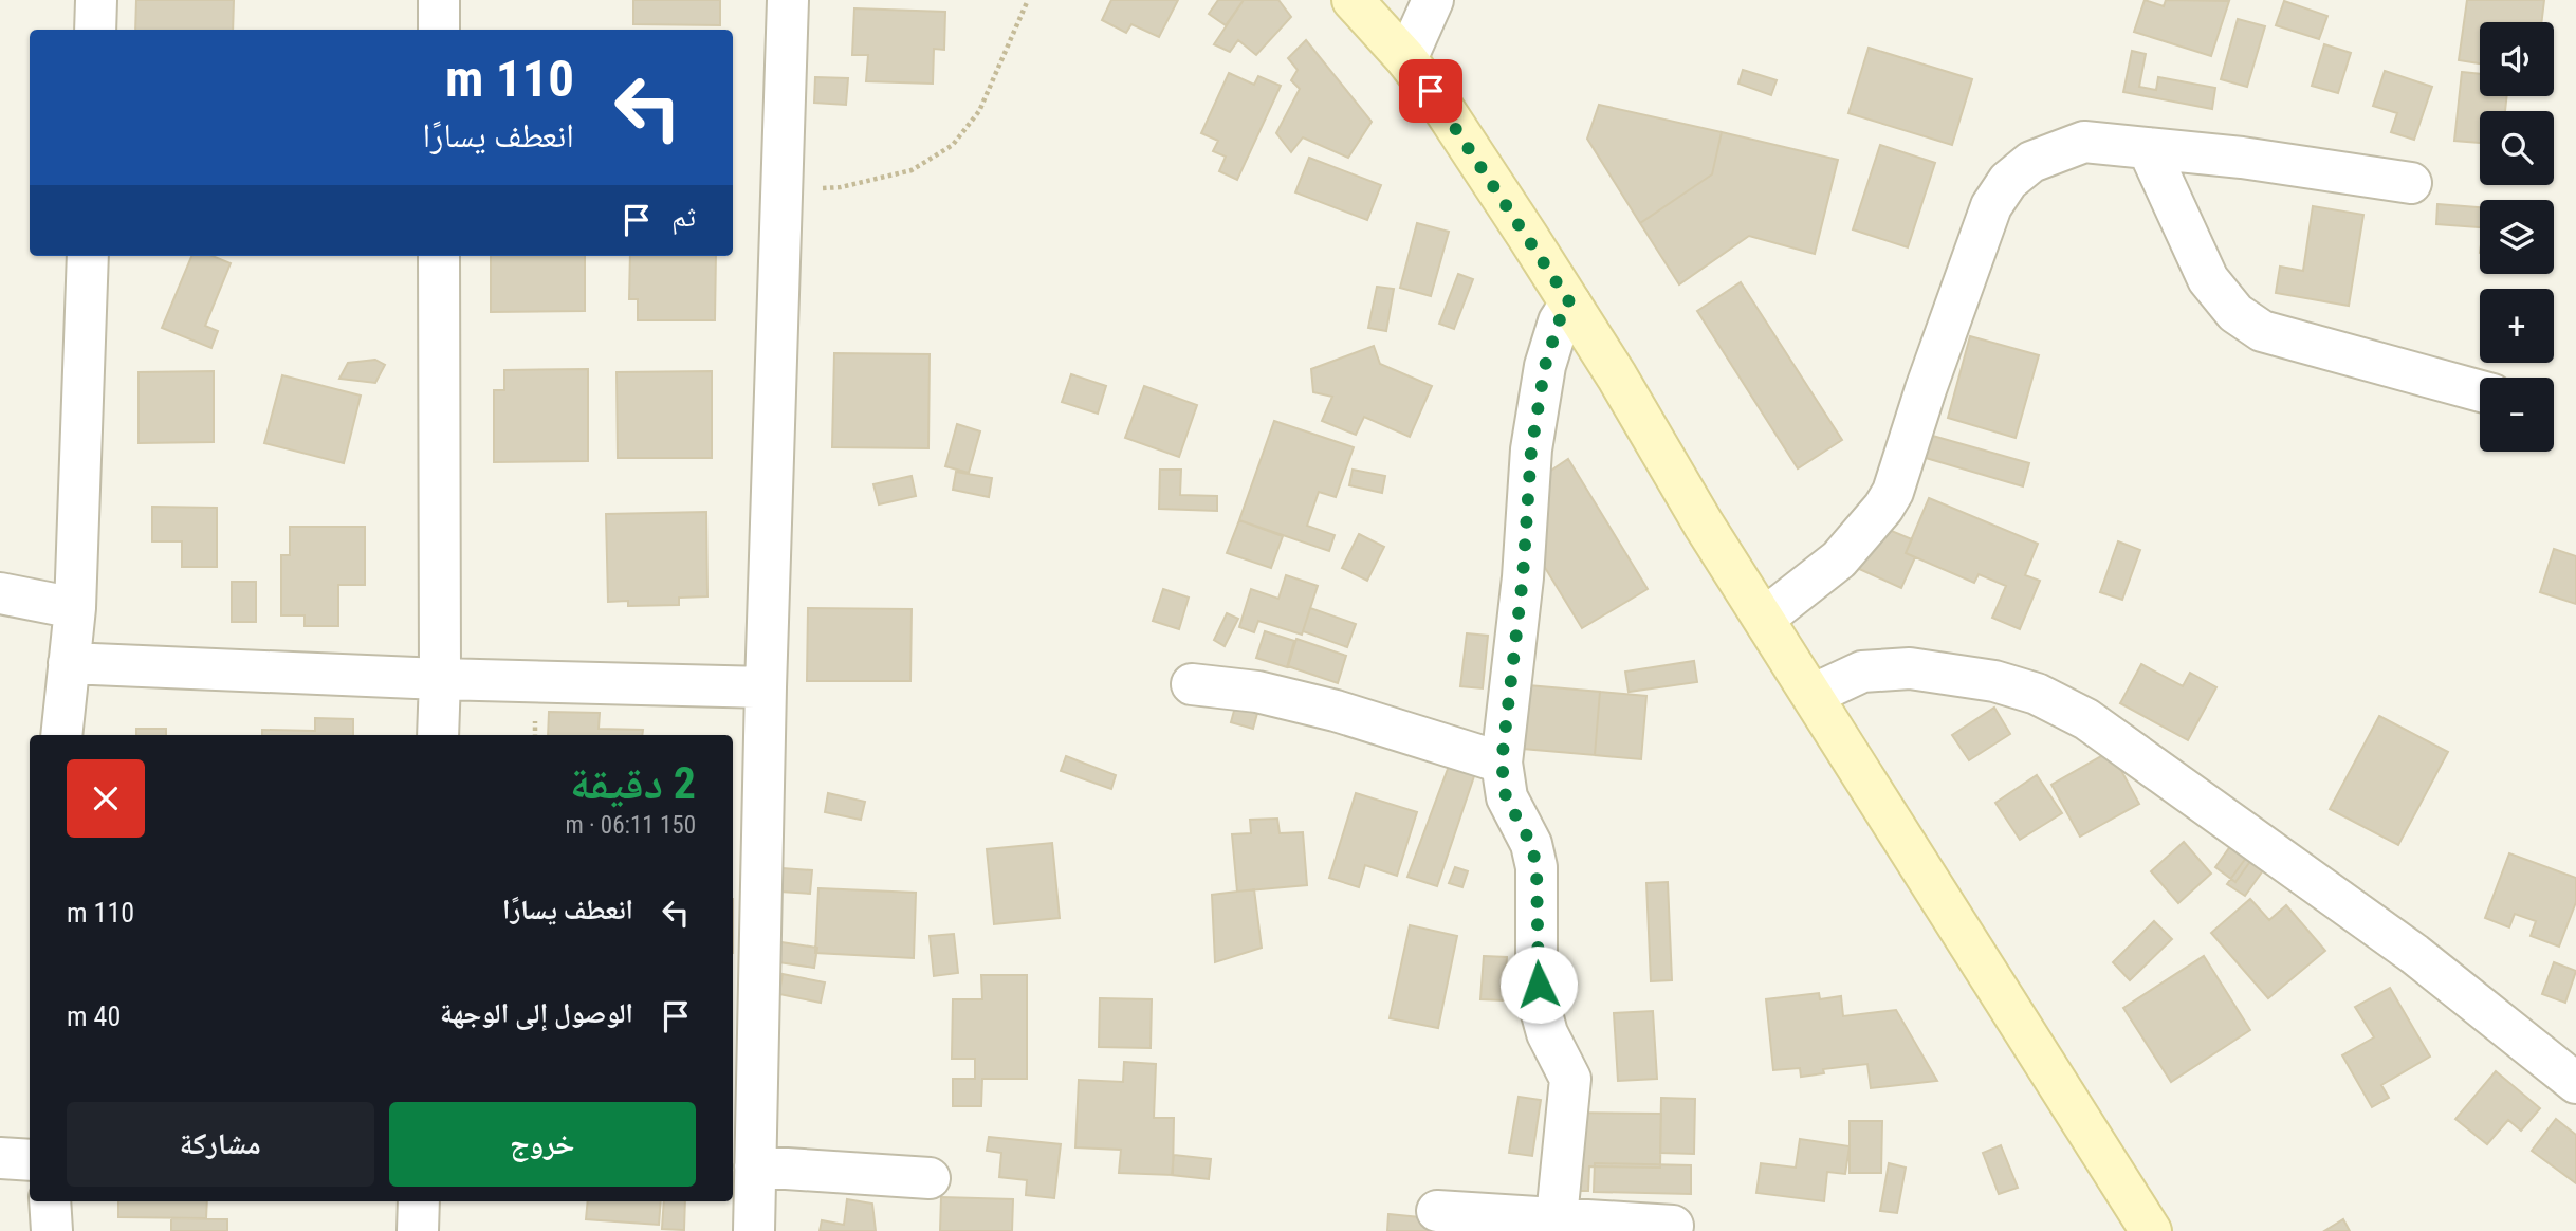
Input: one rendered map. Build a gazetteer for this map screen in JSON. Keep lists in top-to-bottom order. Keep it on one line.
{"page":{"map_buttons":["+","−"],"turn":["110 m","انعطف يسارًا"],"then":"ثم","heading":["2 دقيقة","150 m · 06:11"],"list":[{"name":"انعطف يسارًا","value":"110 m"},{"name":"الوصول إلى الوجهة","value":"40 m"}],"buttons":["خروج","مشاركة"]}}
